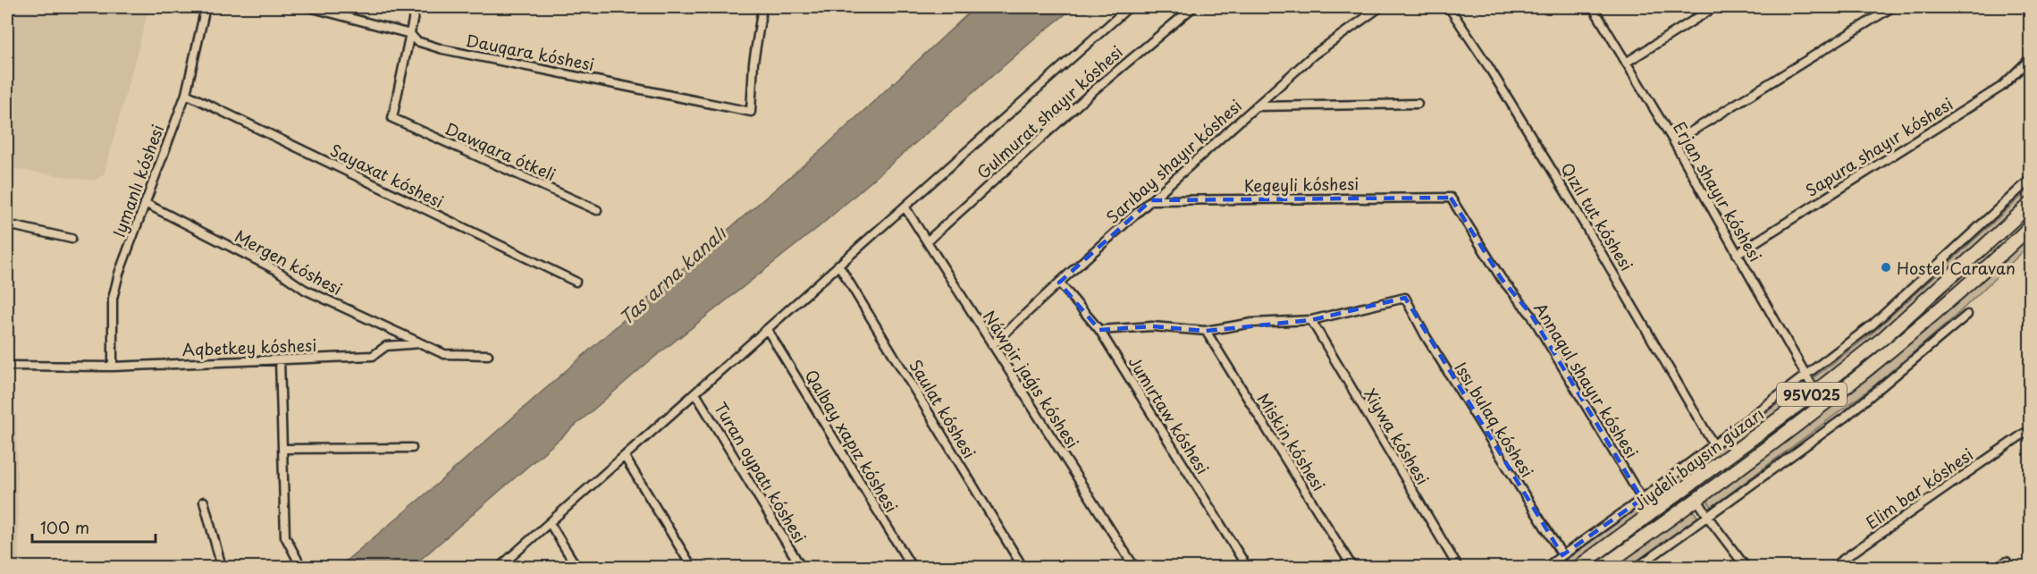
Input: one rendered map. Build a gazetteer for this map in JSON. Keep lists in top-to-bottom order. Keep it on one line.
{"streets":{"main road":["95V025","Jiydeli baysın gúzarı"],"street":["Dauqara kóshesi","Gulmurat shayır kóshesi","Sapura shayır kóshesi","Dawqara ótkeli","Sarıbay shayır kóshesi","Sayaxat kóshesi","Iymanlı kóshesi","Kegeyli kóshesi","Erjan shayır kóshesi","Qızıl tut kóshesi","Mergen kóshesi","Aqbetkey kóshesi","Náwpir jaǵıs kóshesi","Annaqul shayır kóshesi","Saulat kóshesi","Jumırtaw kóshesi","Issı bulaq kóshesi","Xiywa kóshesi","Qalbay xapız kóshesi","Miskin kóshesi","Turan oypatı kóshesi","Elim bar kóshesi"]},"crossings":[["Dauqara kóshesi","Dawqara ótkeli"],["Gulmurat shayır kóshesi","Náwpir jaǵıs kóshesi"],["Sapura shayır kóshesi","Erjan shayır kóshesi"],["Sarıbay shayır kóshesi","Kegeyli kóshesi"],["Sarıbay shayır kóshesi","Náwpir jaǵıs kóshesi"],["Sarıbay shayır kóshesi","Jumırtaw kóshesi"],["Sayaxat kóshesi","Iymanlı kóshesi"],["Iymanlı kóshesi","Mergen kóshesi"],["Iymanlı kóshesi","Aqbetkey kóshesi"],["Kegeyli kóshesi","Annaqul shayır kóshesi"],["Erjan shayır kóshesi","Jiydeli baysın gúzarı"],["Mergen kóshesi","Aqbetkey kóshesi"],["Issı bulaq kóshesi","Xiywa kóshesi"]],"water":["Tas arna kanalı"],"places":["Hostel Caravan"],"scale_bar":"100 m"}
